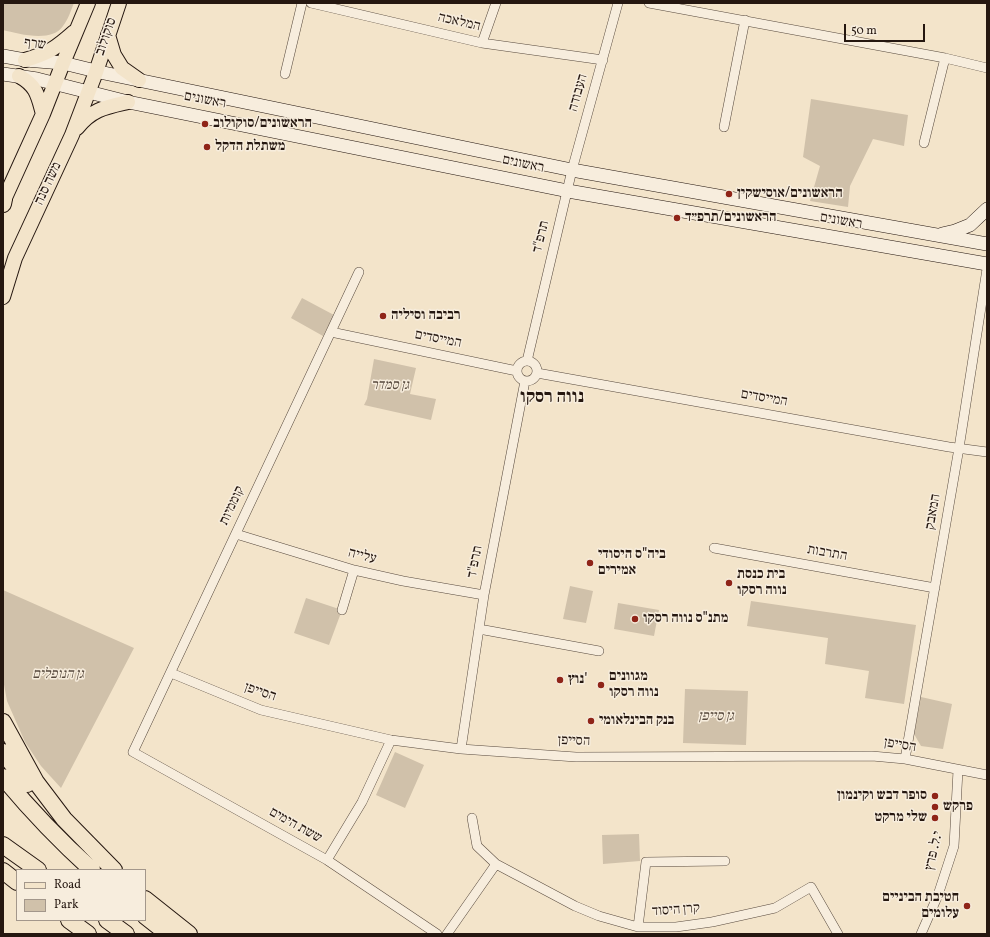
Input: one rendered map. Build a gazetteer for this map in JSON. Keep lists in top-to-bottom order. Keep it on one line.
{"streets":{"main road":["סוקולוב","משה סנה"],"street":["המלאכה","שרף","העבודה","ראשונים","תרפ\"ד","המייסדים","קוממיות","המאבק","התרבות","עלייה","הסייפן","ששת הימים","י.ל. פרץ","קרן היסוד"]},"crossings":[["המלאכה","העבודה"],["סוקולוב","שרף"],["סוקולוב","ראשונים"],["סוקולוב","משה סנה"],["שרף","ראשונים"],["העבודה","ראשונים"],["העבודה","תרפ\"ד"],["ראשונים","משה סנה"],["ראשונים","תרפ\"ד"],["תרפ\"ד","המייסדים"],["תרפ\"ד","עלייה"],["תרפ\"ד","הסייפן"],["המייסדים","קוממיות"],["המייסדים","המאבק"],["קוממיות","עלייה"],["קוממיות","הסייפן"],["קוממיות","ששת הימים"],["המאבק","התרבות"],["המאבק","הסייפן"],["הסייפן","י.ל. פרץ"]],"districts":["נווה רסקו"],"parks":["גן סמדר","גן הנופלים","גן סייפן"],"places":["הראשונים/סוקולוב","משתלת הדקל","הראשונים/אוסישקין","הראשונים/תרפ״ד","רביבה וסיליה","ביה\"ס היסודי אמירים","בית כנסת נווה רסקו","מתנ\"ס נווה רסקו","נוץ'","מגוונים נווה רסקו","בנק הבינלאומי","סופר דבש וקינמון","פרקש","שלי מרקט","חטיבת הביניים עלומים"],"legend":["Road","Park"],"scale_bar":"50 m"}
